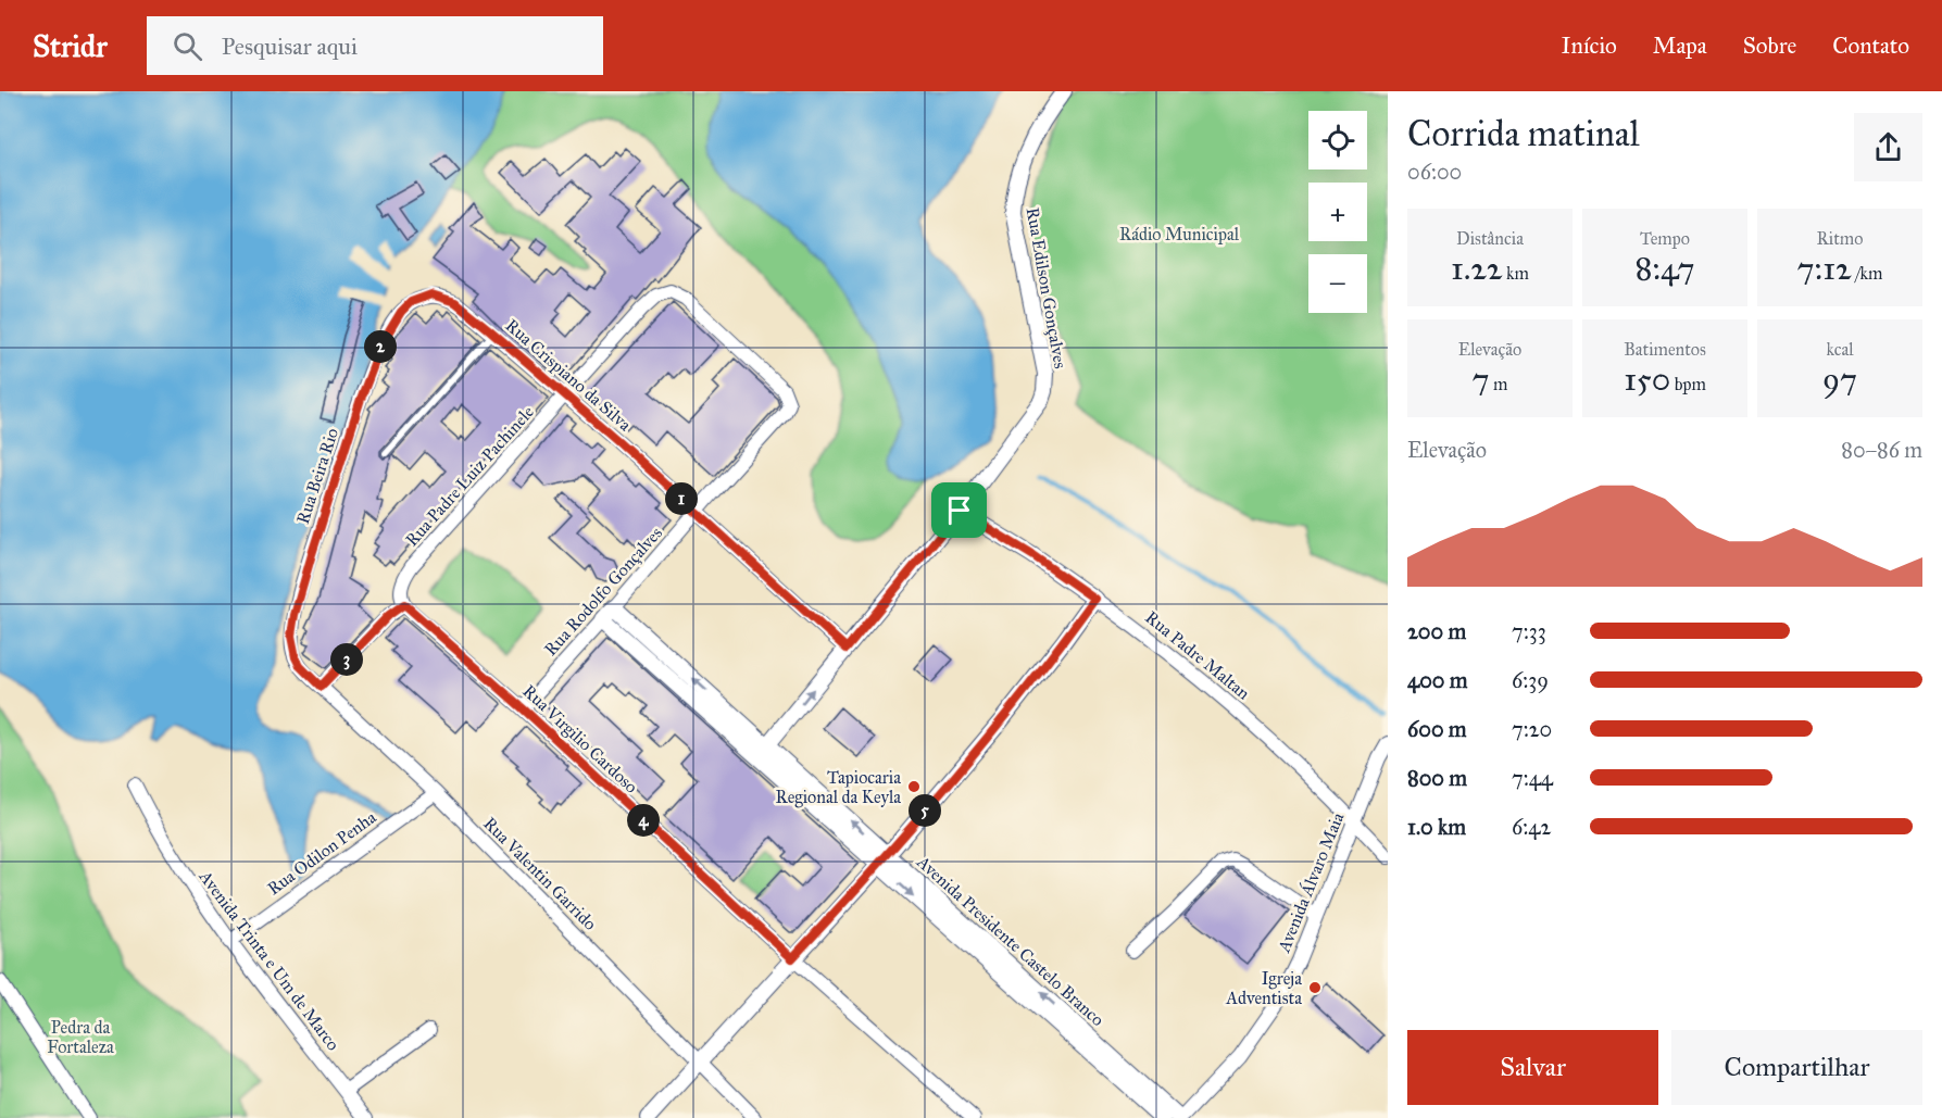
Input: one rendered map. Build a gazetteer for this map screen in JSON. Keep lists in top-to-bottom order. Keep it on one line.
{"streets":{"street":["Rua Edilson Gonçalves","Rua Crispiano da Silva","Rua Beira Rio","Rua Padre Luiz Pachinele","Rua Rodolfo Gonçalves","Rua Padre Maltan","Rua Virgilio Cardoso","Rua Odilon Penha","Rua Valentin Garrido","Avenida Álvaro Maia","Avenida Presidente Castelo Branco","Avenida Trinta e Um de Marco"]},"crossings":[["Rua Edilson Gonçalves","Rua Crispiano da Silva"],["Rua Edilson Gonçalves","Rua Padre Maltan"],["Rua Edilson Gonçalves","Avenida Presidente Castelo Branco"],["Rua Crispiano da Silva","Rua Beira Rio"],["Rua Crispiano da Silva","Rua Padre Luiz Pachinele"],["Rua Crispiano da Silva","Rua Rodolfo Gonçalves"],["Rua Beira Rio","Rua Valentin Garrido"],["Rua Padre Luiz Pachinele","Rua Rodolfo Gonçalves"],["Rua Padre Luiz Pachinele","Rua Virgilio Cardoso"],["Rua Rodolfo Gonçalves","Rua Virgilio Cardoso"],["Rua Rodolfo Gonçalves","Avenida Presidente Castelo Branco"],["Rua Padre Maltan","Avenida Álvaro Maia"],["Rua Odilon Penha","Rua Valentin Garrido"],["Rua Odilon Penha","Avenida Trinta e Um de Marco"],["Avenida Álvaro Maia","Avenida Presidente Castelo Branco"]],"parks":["Rádio Municipal","Pedra da Fortaleza"],"places":["Tapiocaria Regional da Keyla","Igreja Adventista"],"page":{"header":"Stridr","search":"Pesquisar aqui","nav":["Início","Mapa","Sobre","Contato"],"heading":["Corrida matinal","06:00"],"map_buttons":["+","−"],"stats":[["Distância","1.22 km"],["Tempo","8:47"],["Ritmo","7:12 /km"],["Elevação","7 m"],["Batimentos","150 bpm"],["kcal","97"]],"pins":["2","1","3","5","4"],"chart":["Elevação","80–86 m"],"list":[{"name":"200 m","note":"7:33"},{"name":"400 m","note":"6:39"},{"name":"600 m","note":"7:20"},{"name":"800 m","note":"7:44"},{"name":"1.0 km","note":"6:42"}],"buttons":["Salvar","Compartilhar"]}}
